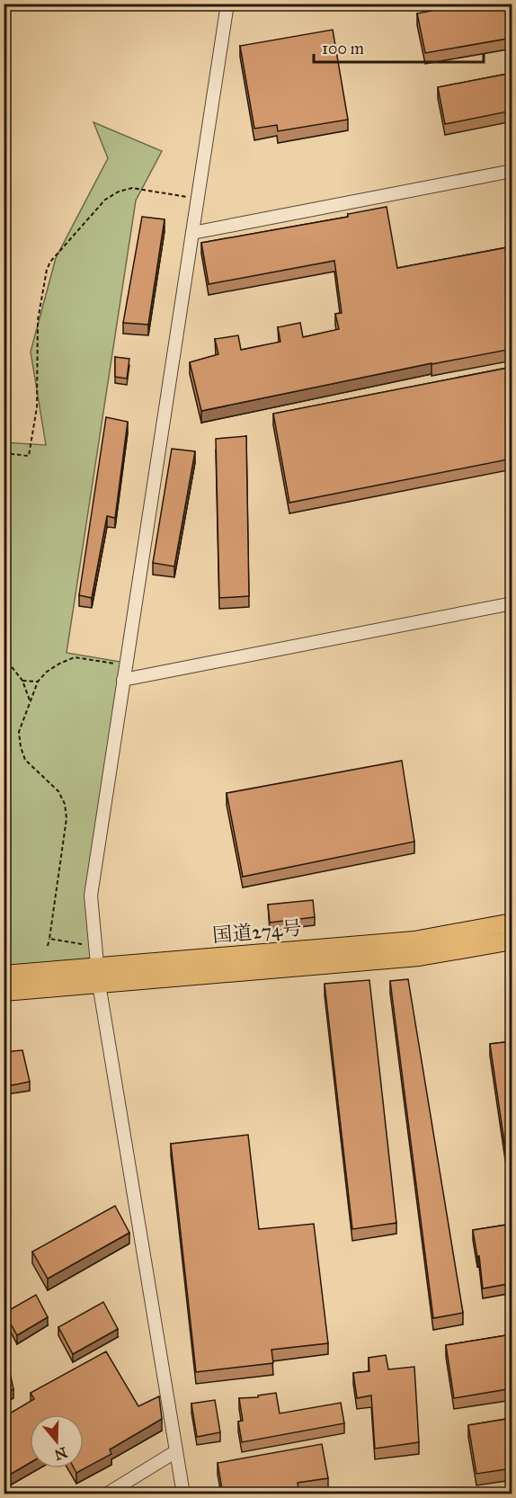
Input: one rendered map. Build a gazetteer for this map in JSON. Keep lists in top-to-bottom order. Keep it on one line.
{"streets":{"highway":["国道274号"]},"scale_bar":"100 m","north":"bottom"}
